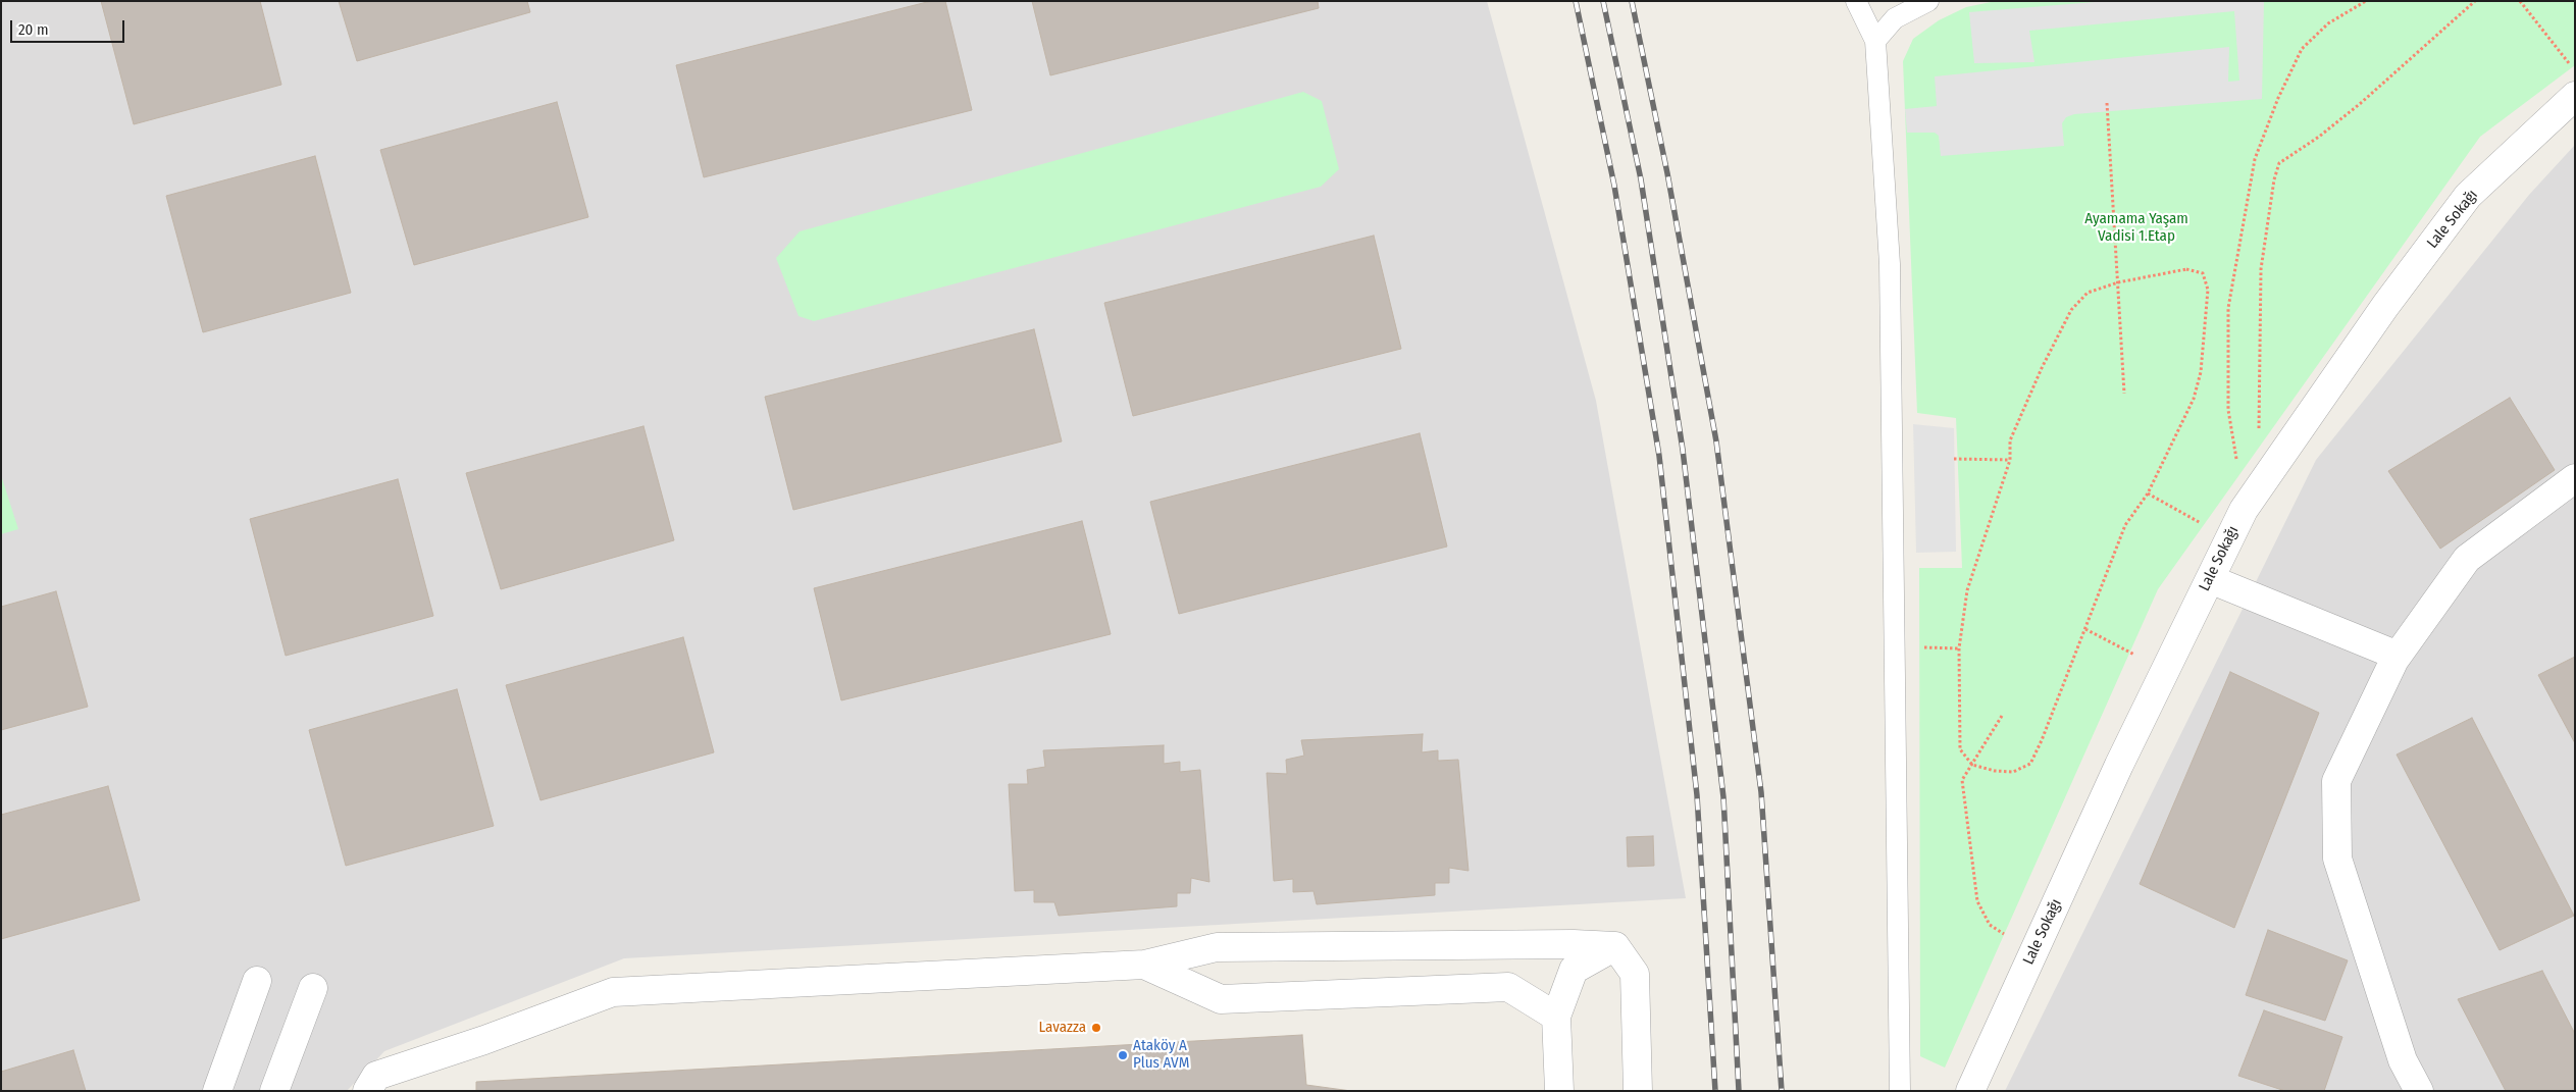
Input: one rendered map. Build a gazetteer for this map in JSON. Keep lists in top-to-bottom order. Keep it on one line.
{"streets":{"street":["Lale Sokağı"]},"parks":["Ayamama Yaşam Vadisi 1.Etap"],"places":["Lavazza","Ataköy A Plus AVM"],"scale_bar":"20 m"}
